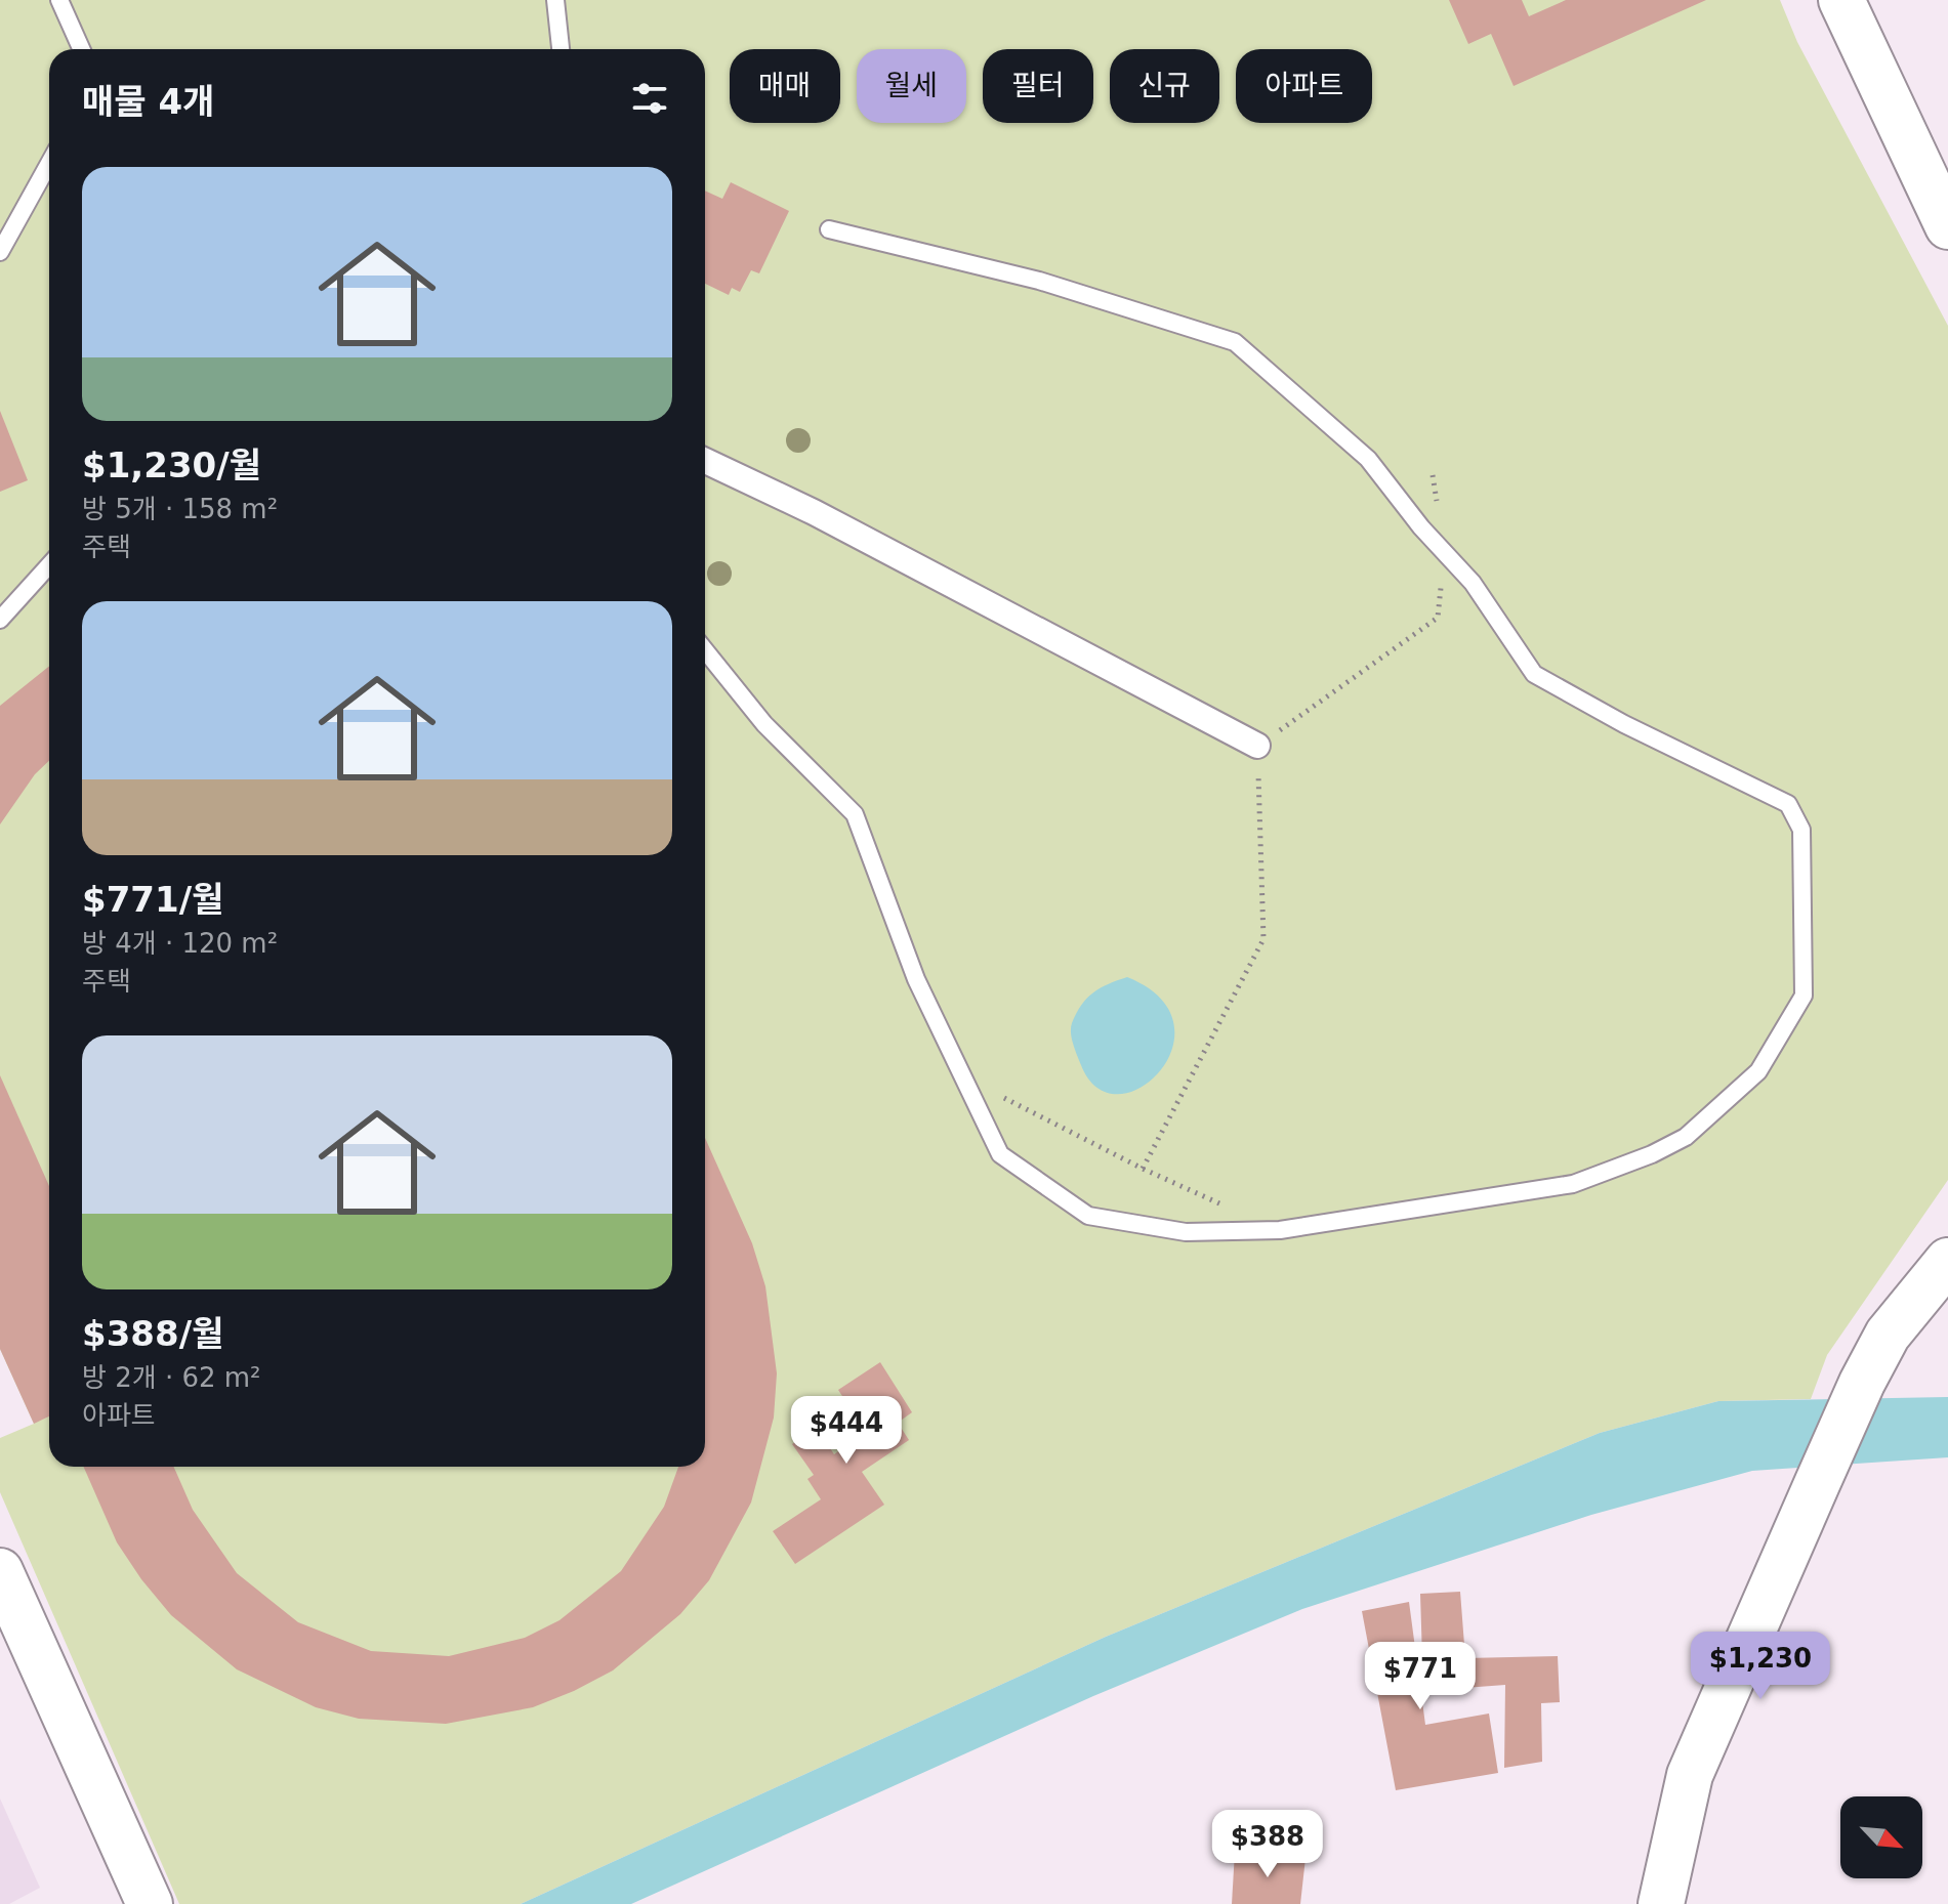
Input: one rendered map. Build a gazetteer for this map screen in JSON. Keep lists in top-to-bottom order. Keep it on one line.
{"north":"bottom right","page":{"chip":["매매","월세","필터","신규","아파트"],"heading":"매물 4개","list":[{"name":"$1,230/월","note":"방 5개 · 158 m² · 주택"},{"name":"$771/월","note":"방 4개 · 120 m² · 주택"},{"name":"$388/월","note":"방 2개 · 62 m² · 아파트"}],"price":["$444","$1,230","$771","$388"]}}
